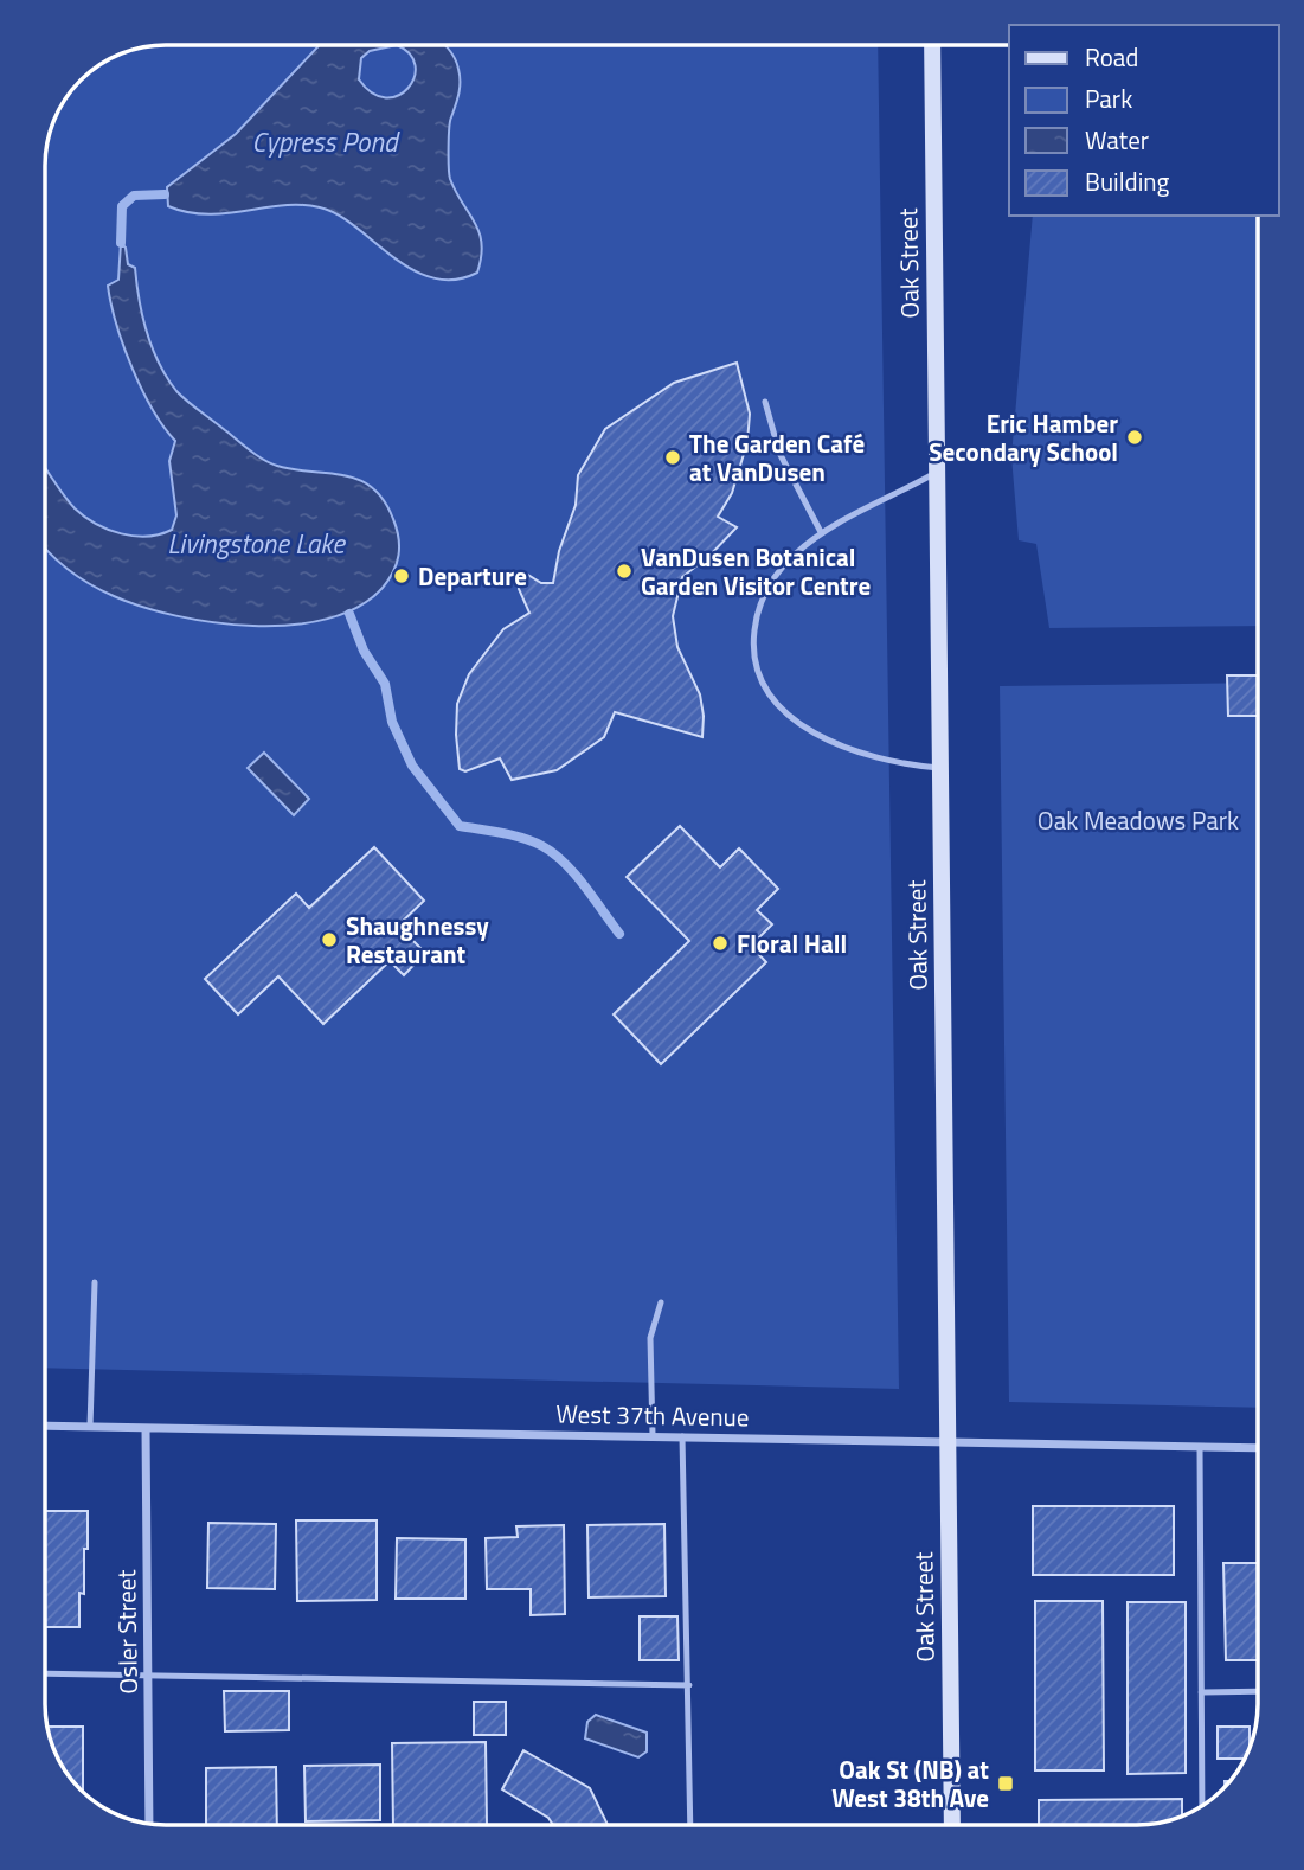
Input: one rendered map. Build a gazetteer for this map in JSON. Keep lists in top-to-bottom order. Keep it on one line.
{"streets":{"main road":["Oak Street"],"street":["West 37th Avenue","Osler Street"]},"crossings":[["Oak Street","West 37th Avenue"],["West 37th Avenue","Osler Street"]],"water":["Cypress Pond","Livingstone Lake"],"parks":["Oak Meadows Park"],"places":{"other":["Eric Hamber Secondary School","The Garden Café at VanDusen","VanDusen Botanical Garden Visitor Centre","Departure","Shaughnessy Restaurant","Floral Hall"],"transit":["Oak St (NB) at West 38th Ave"]},"legend":["Road","Park","Water","Building"]}
